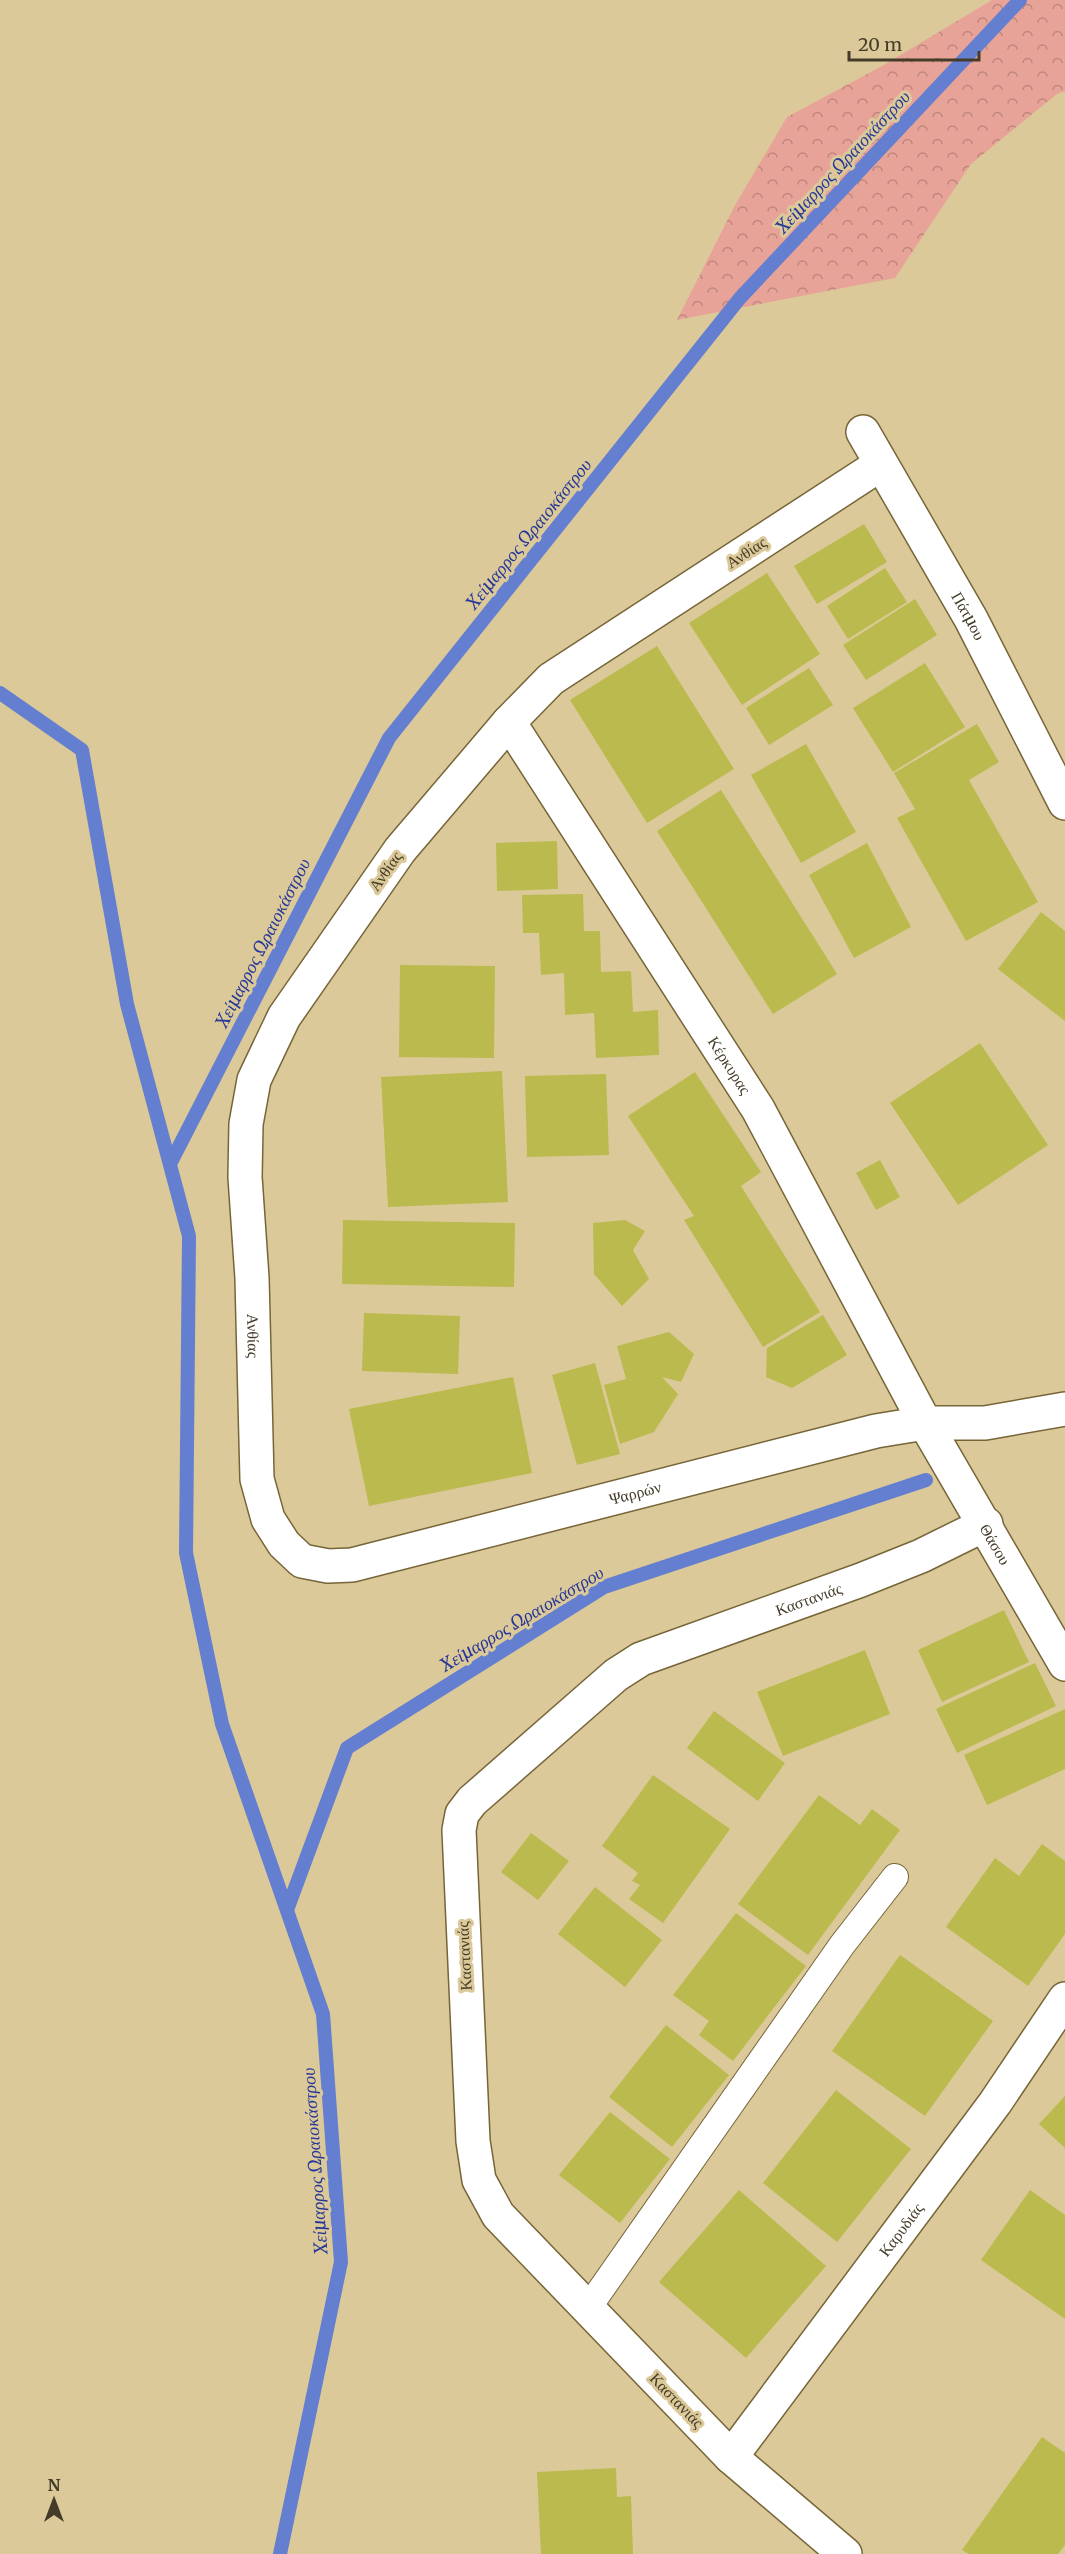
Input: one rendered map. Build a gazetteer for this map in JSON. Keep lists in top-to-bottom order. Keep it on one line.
{"streets":{"street":["Ανθίας","Πάτμου","Κέρκυρας","Ψαρρών","Θάσου","Καστανιάς","Καρυδιάς"]},"crossings":[["Ανθίας","Πάτμου"],["Ανθίας","Κέρκυρας"],["Ανθίας","Ψαρρών"],["Κέρκυρας","Ψαρρών"],["Κέρκυρας","Θάσου"],["Ψαρρών","Θάσου"],["Θάσου","Καστανιάς"],["Καστανιάς","Καρυδιάς"]],"water":["Χείμαρρος Ωραιοκάστρου"],"scale_bar":"20 m","north":"top"}
